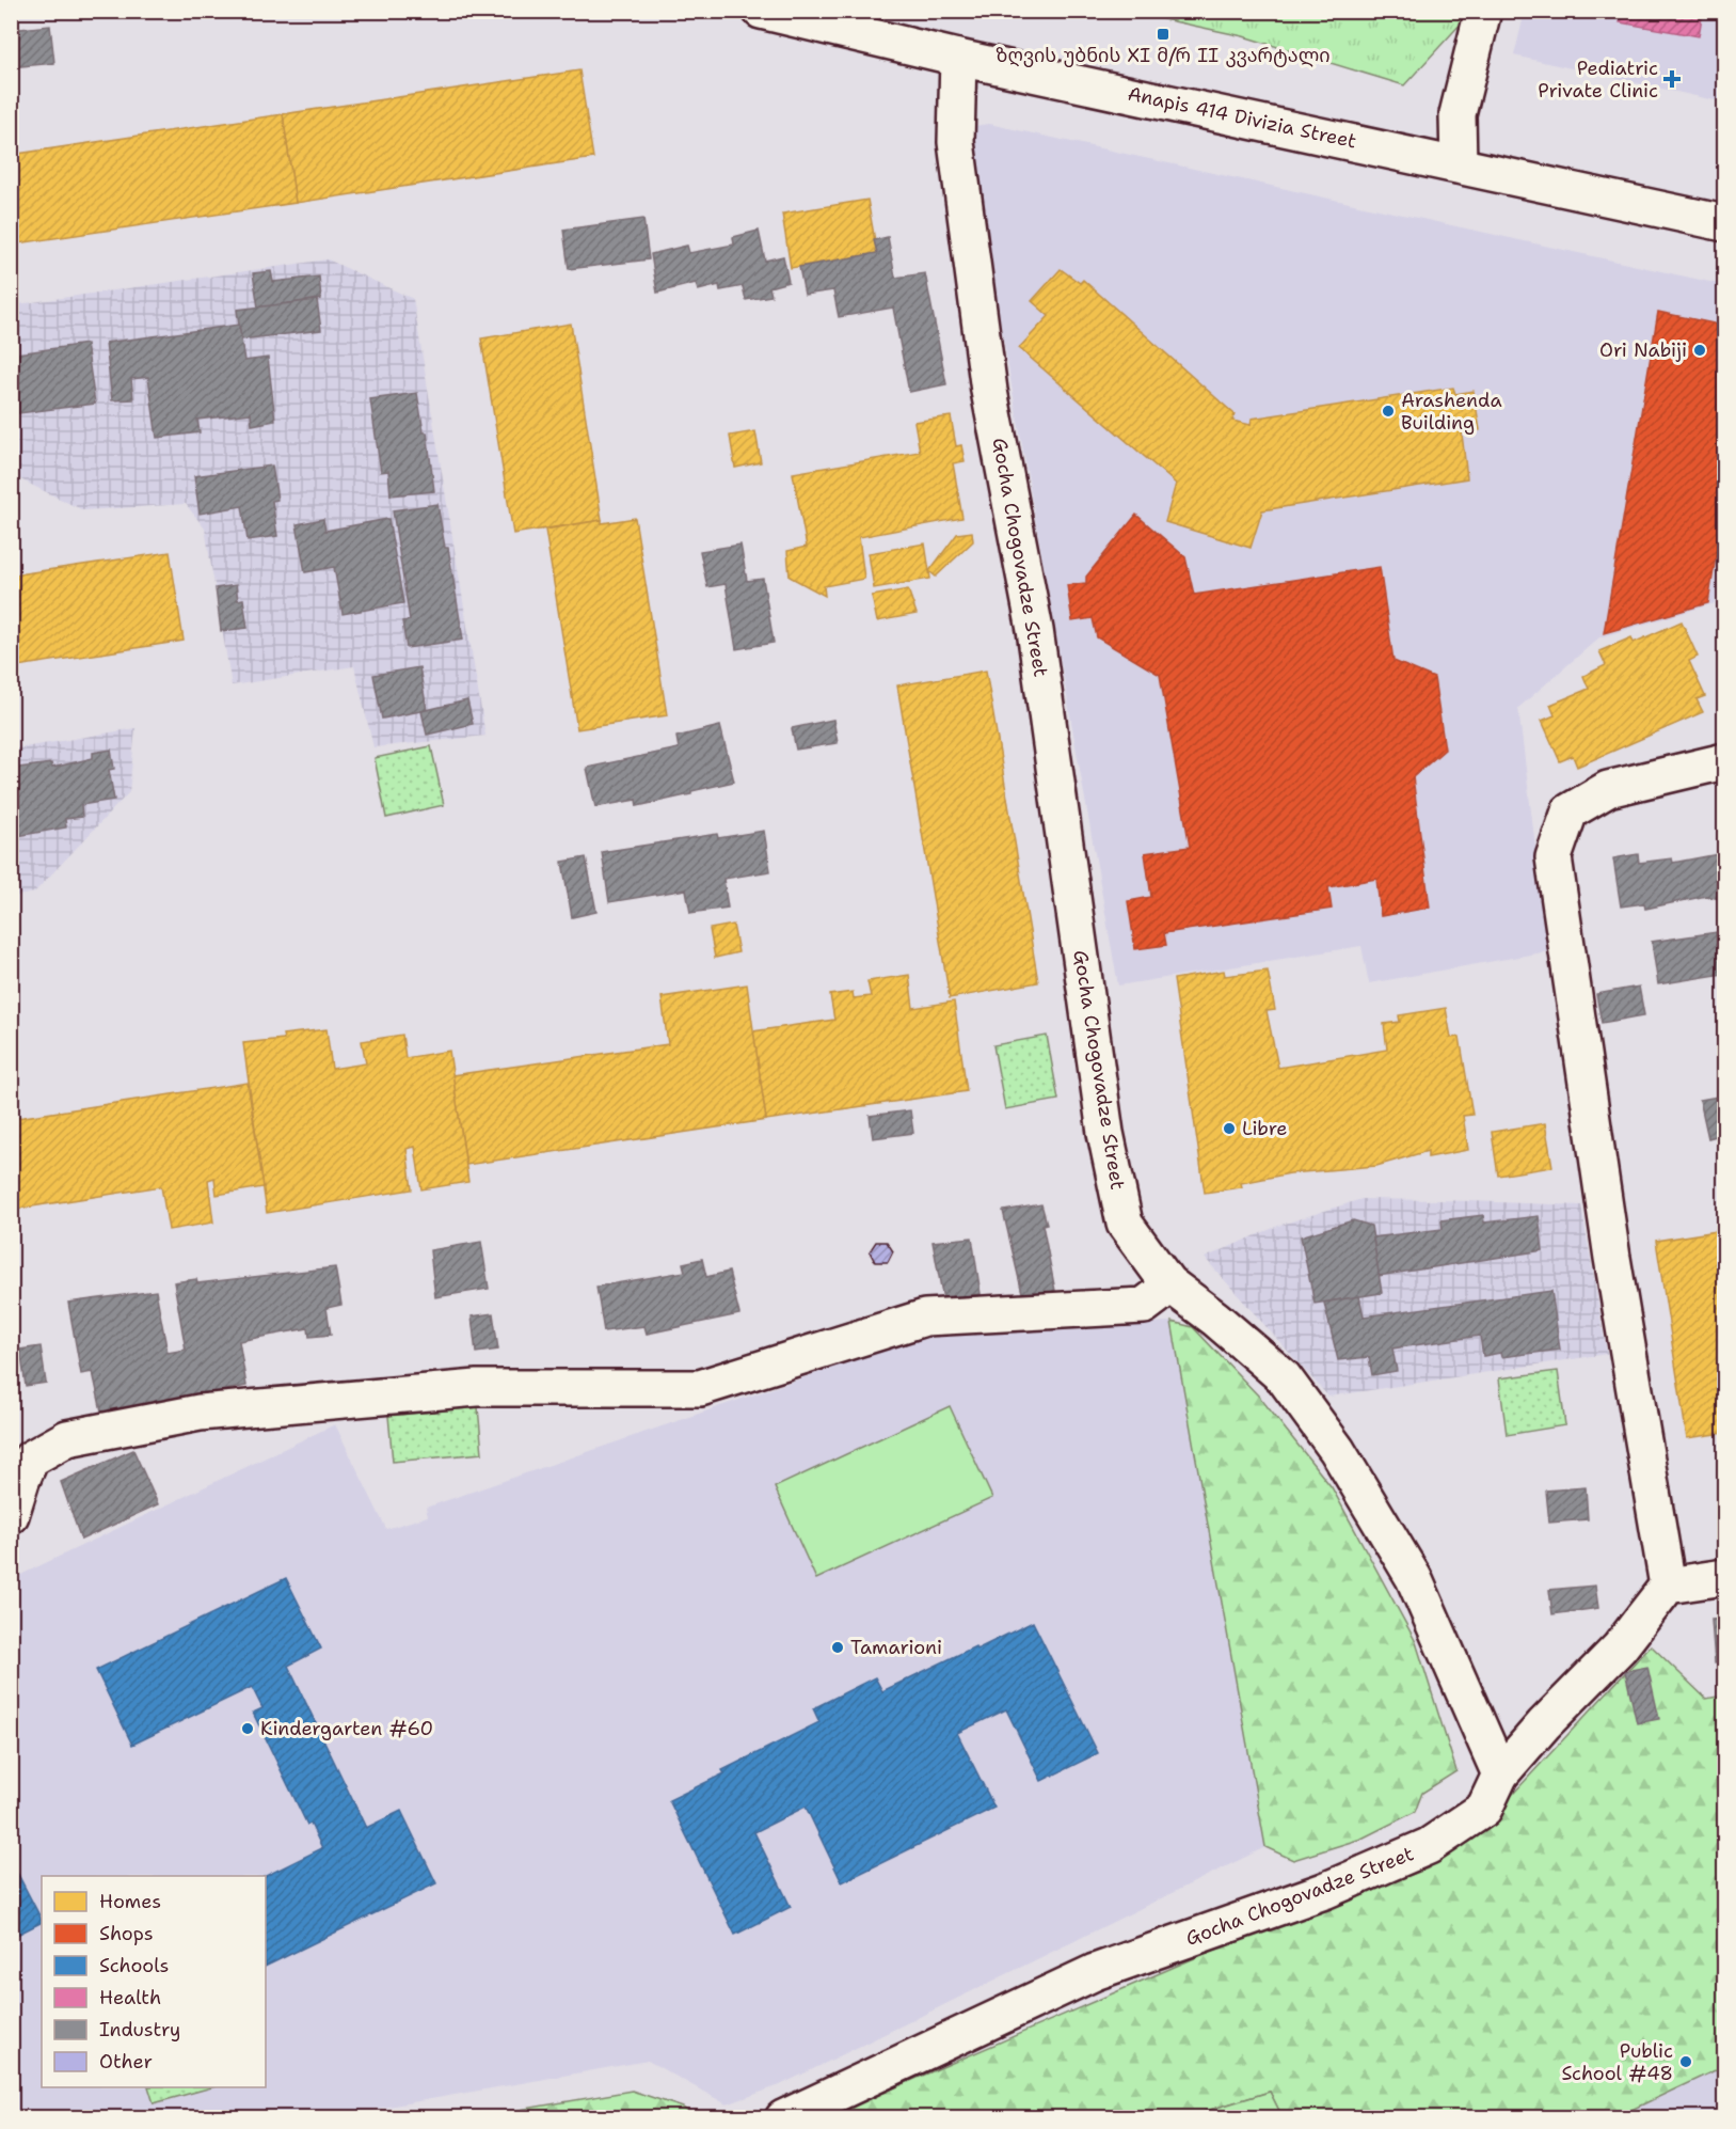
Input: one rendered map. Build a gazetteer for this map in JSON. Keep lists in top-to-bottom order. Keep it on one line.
{"streets":{"street":["Anapis 414 Divizia Street","Gocha Chogovadze Street"]},"crossings":[["Anapis 414 Divizia Street","Gocha Chogovadze Street"]],"places":{"transit":["ზღვის უბნის XI მ/რ II კვარტალი"],"health":["Pediatric Private Clinic"],"other":["Ori Nabiji","Arashenda Building","Libre","Tamarioni","Kindergarten #60","Public School #48"]},"legend":["Homes","Shops","Schools","Health","Industry","Other"]}
